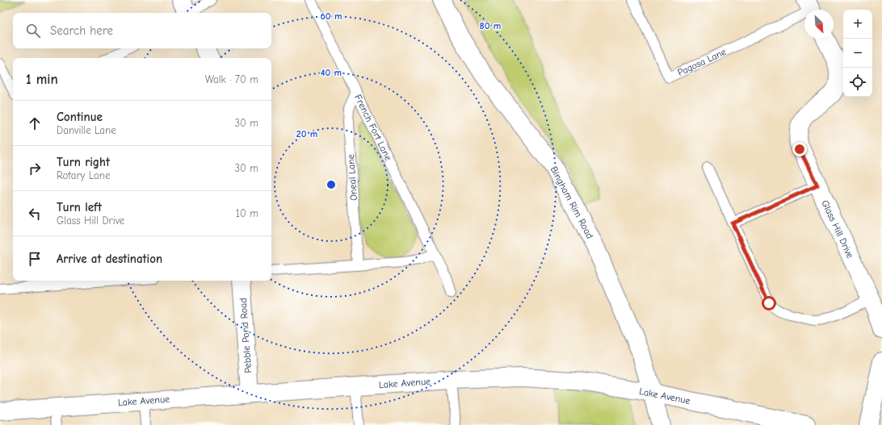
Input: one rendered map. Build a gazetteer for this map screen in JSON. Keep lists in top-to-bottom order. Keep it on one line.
{"streets":{"street":["Bingham Rim Road","Glass Hill Drive","Pebble Pond Road","Lake Avenue"],"lane":["Pagosa Lane","French Fort Lane","Oneal Lane"]},"crossings":[["French Fort Lane","Oneal Lane"],["Bingham Rim Road","Lake Avenue"],["Pebble Pond Road","Lake Avenue"]],"north":"bottom right","page":{"map_buttons":["+","−"],"search":"Search here","heading":["1 min","Walk · 70 m"],"list":[["Continue","Danville Lane","30 m"],["Turn right","Rotary Lane","30 m"],["Turn left","Glass Hill Drive","10 m"],"Arrive at destination"]},"rings":["60 m","80 m","40 m","20 m"]}
